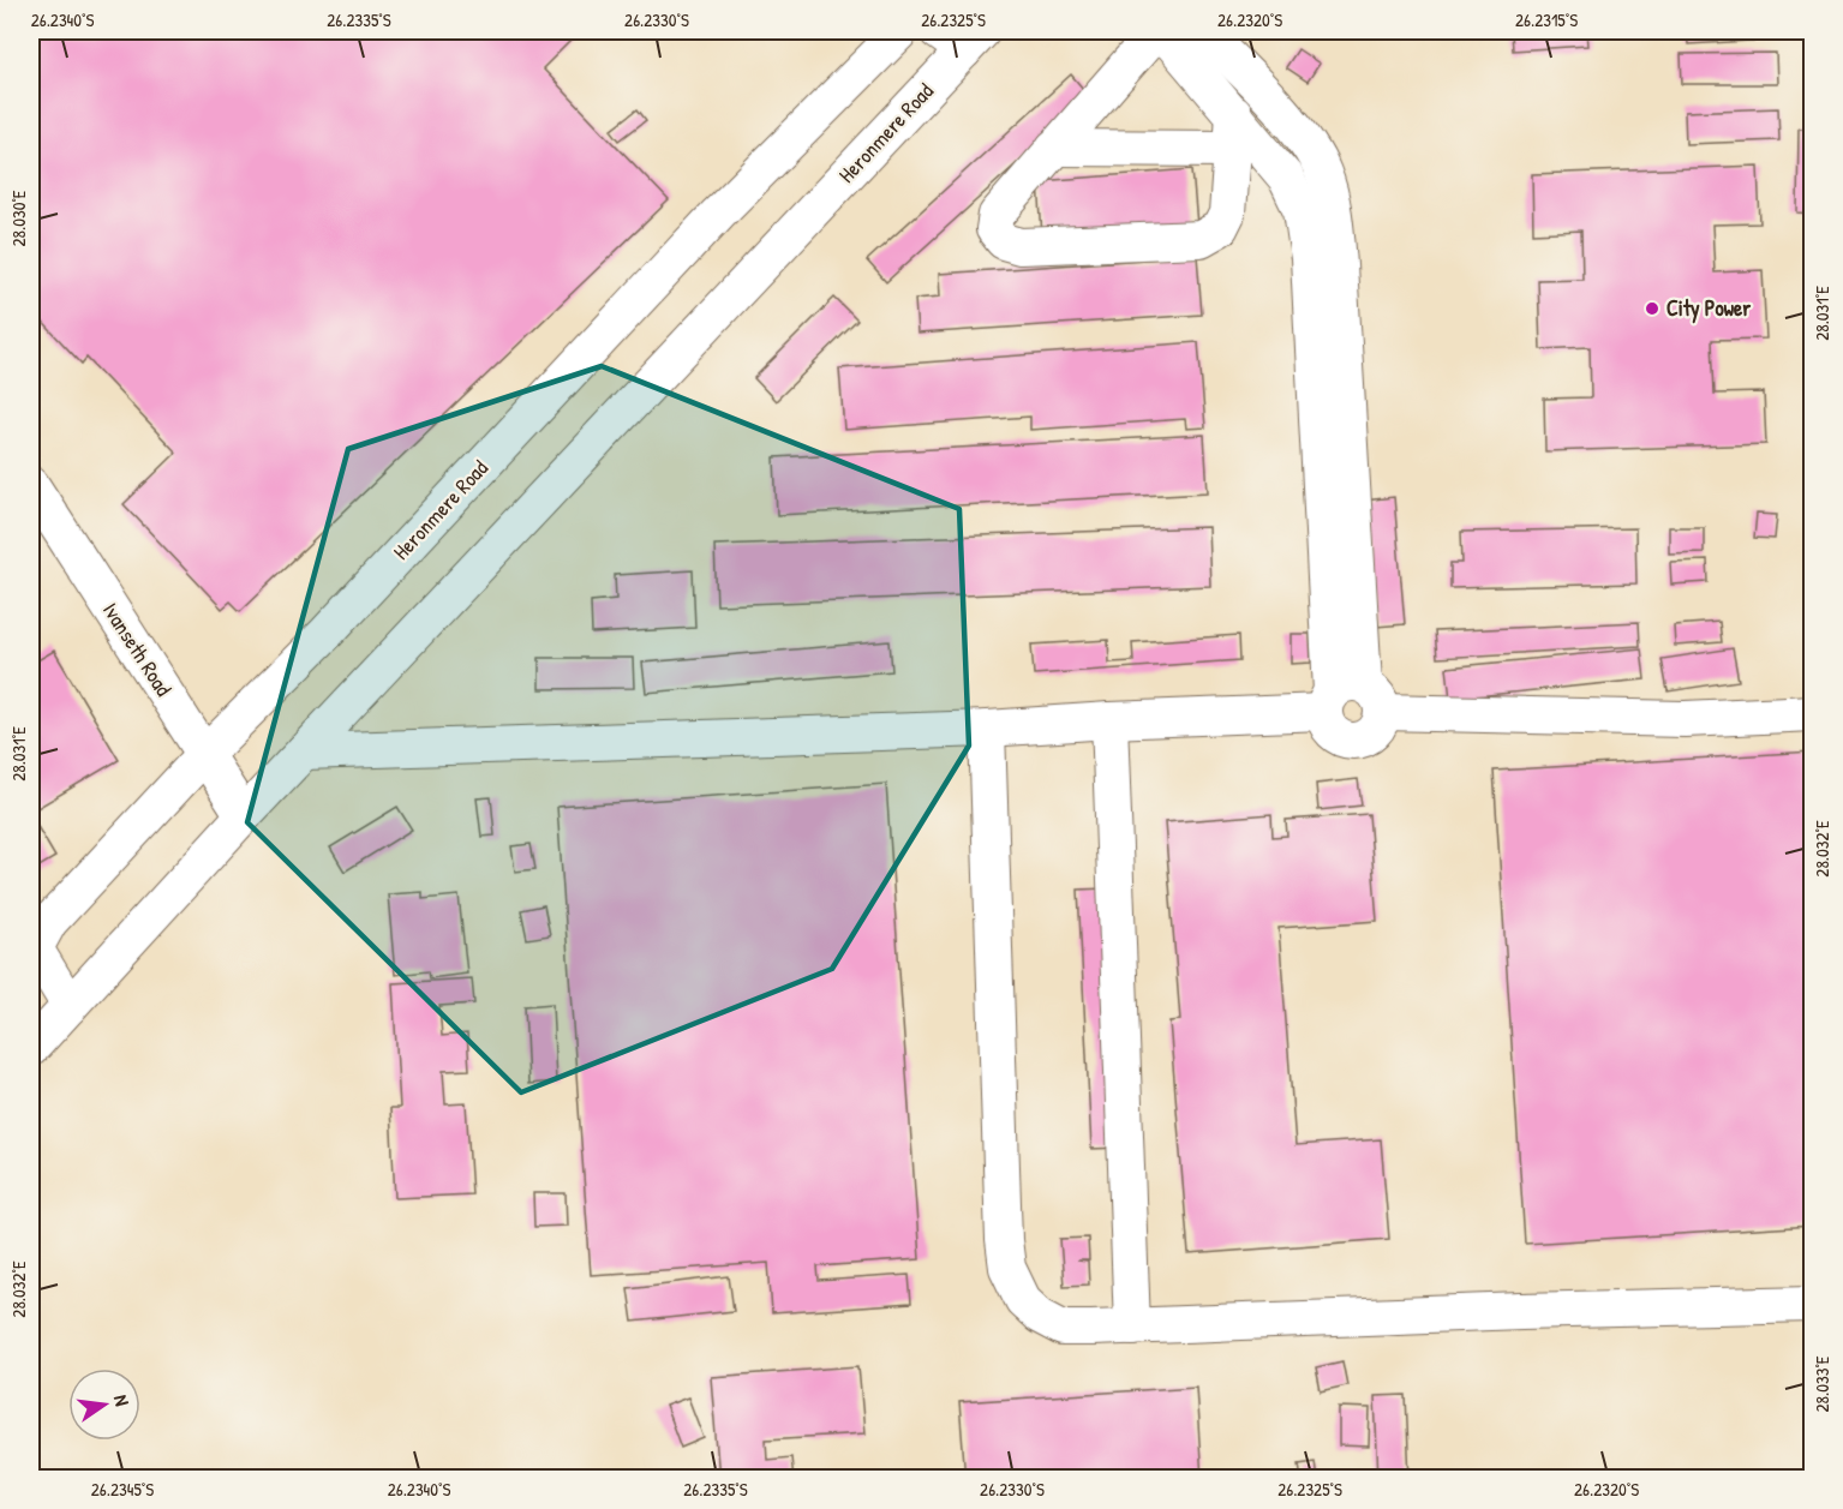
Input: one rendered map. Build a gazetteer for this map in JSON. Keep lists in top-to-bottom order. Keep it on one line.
{"streets":{"street":["Heronmere Road","Ivanseth Road"]},"crossings":[["Heronmere Road","Ivanseth Road"]],"places":["City Power"],"north":"right","coordinates":["26.2340°S","26.2335°S","26.2330°S","26.2325°S","26.2320°S","26.2315°S","28.030°E","28.031°E","28.032°E","28.033°E","26.2345°S"]}
